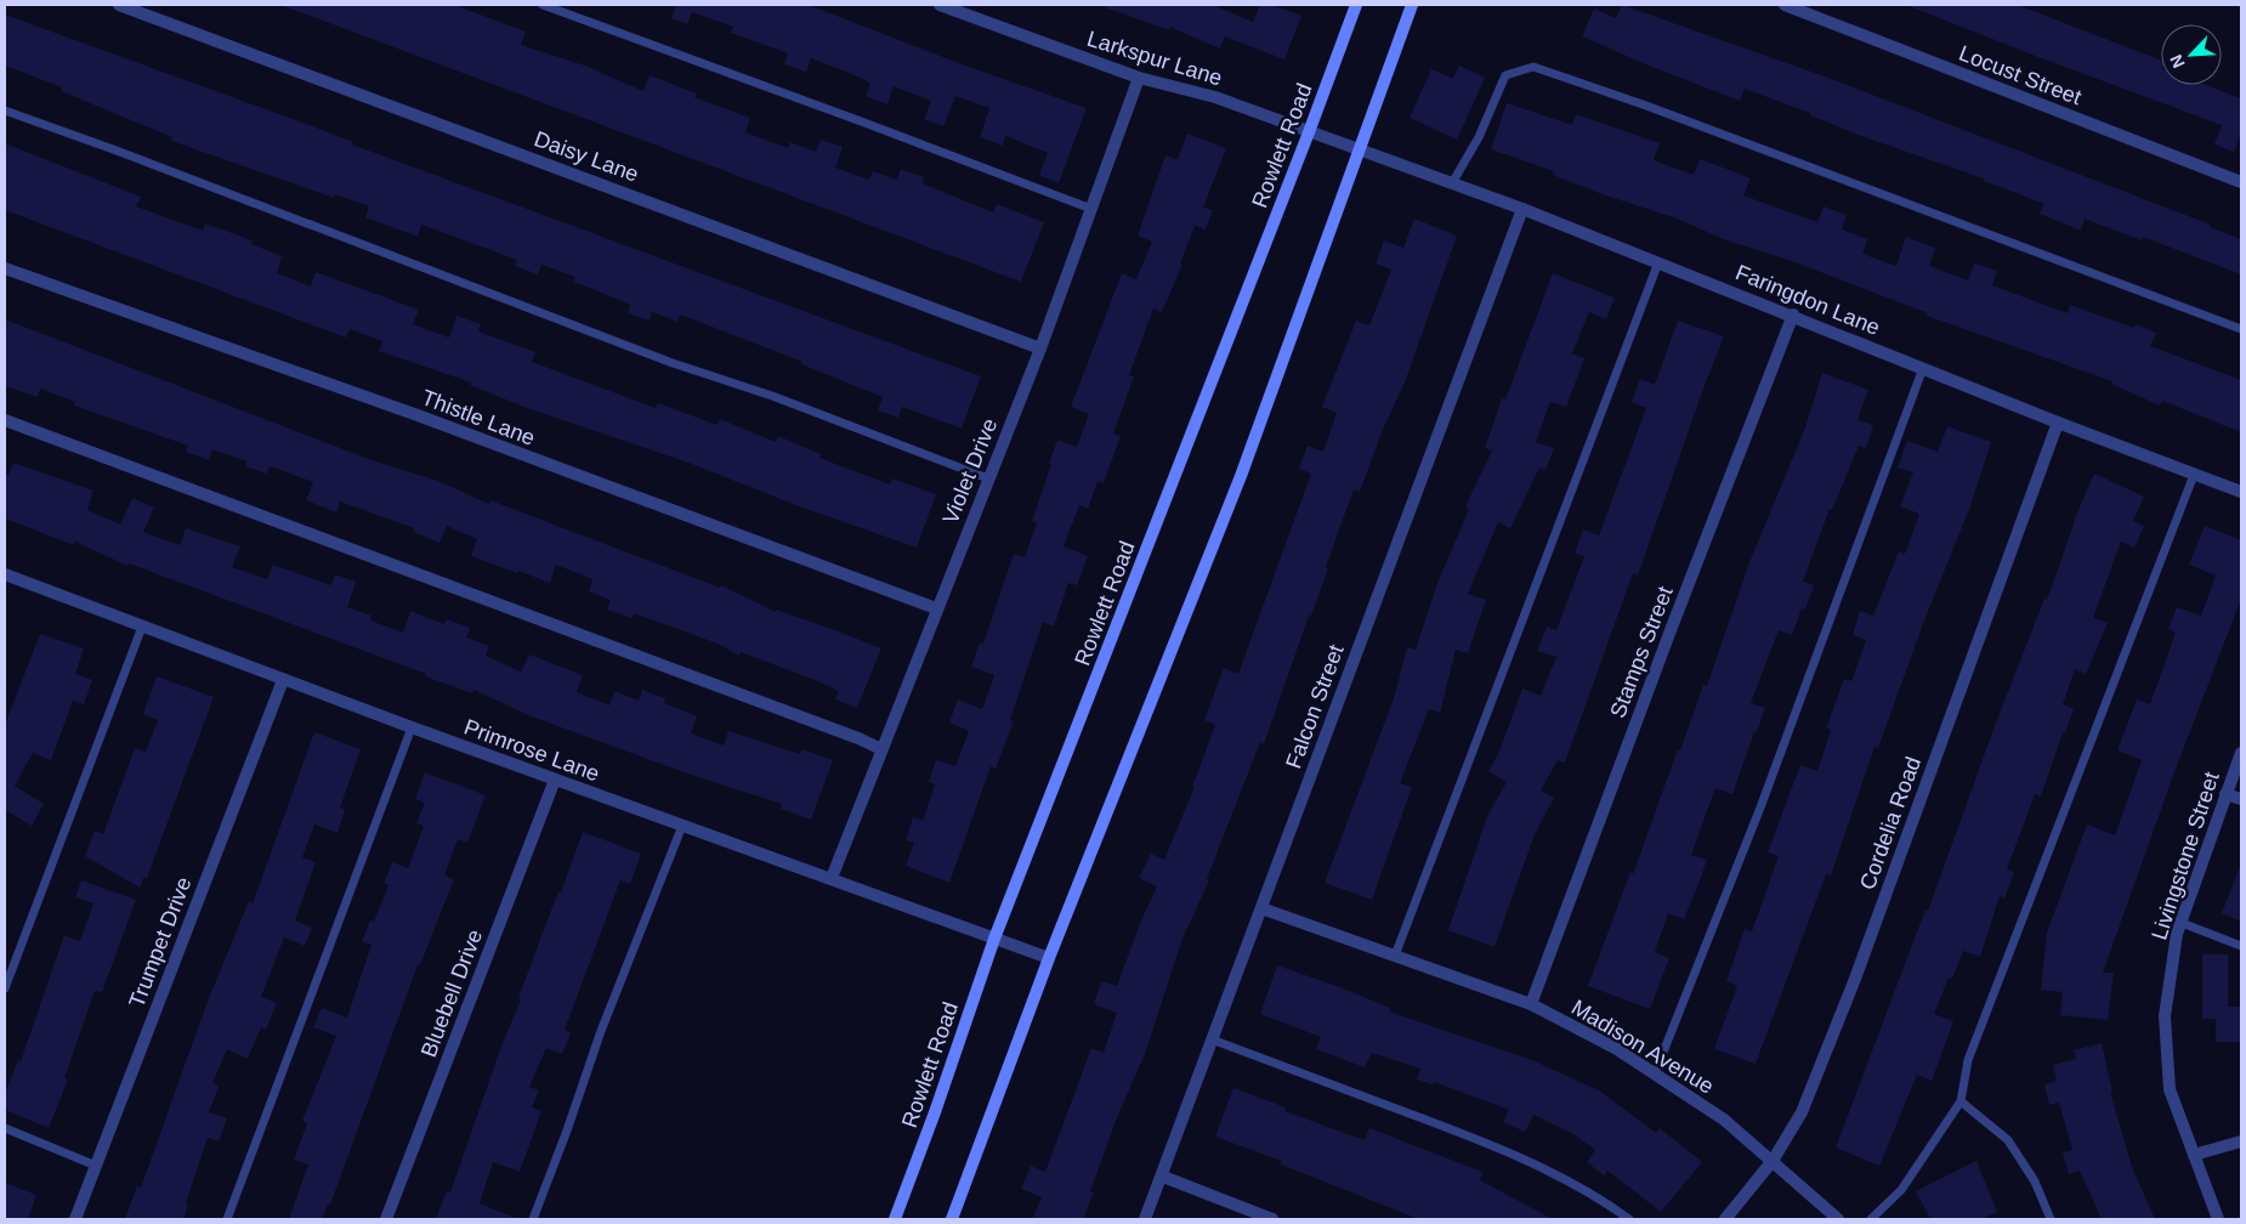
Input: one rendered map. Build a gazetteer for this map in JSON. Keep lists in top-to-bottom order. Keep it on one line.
{"streets":{"main road":["Rowlett Road"],"street":["Larkspur Lane","Locust Street","Daisy Lane","Faringdon Lane","Thistle Lane","Violet Drive","Stamps Street","Falcon Street","Primrose Lane","Cordelia Road","Livingstone Street","Trumpet Drive","Bluebell Drive","Madison Avenue"]},"crossings":[["Larkspur Lane","Rowlett Road"],["Larkspur Lane","Faringdon Lane"],["Larkspur Lane","Violet Drive"],["Rowlett Road","Primrose Lane"],["Daisy Lane","Violet Drive"],["Faringdon Lane","Stamps Street"],["Faringdon Lane","Falcon Street"],["Faringdon Lane","Cordelia Road"],["Thistle Lane","Violet Drive"],["Violet Drive","Primrose Lane"],["Stamps Street","Madison Avenue"],["Falcon Street","Madison Avenue"],["Primrose Lane","Trumpet Drive"],["Primrose Lane","Bluebell Drive"],["Cordelia Road","Madison Avenue"]],"north":"bottom left"}
